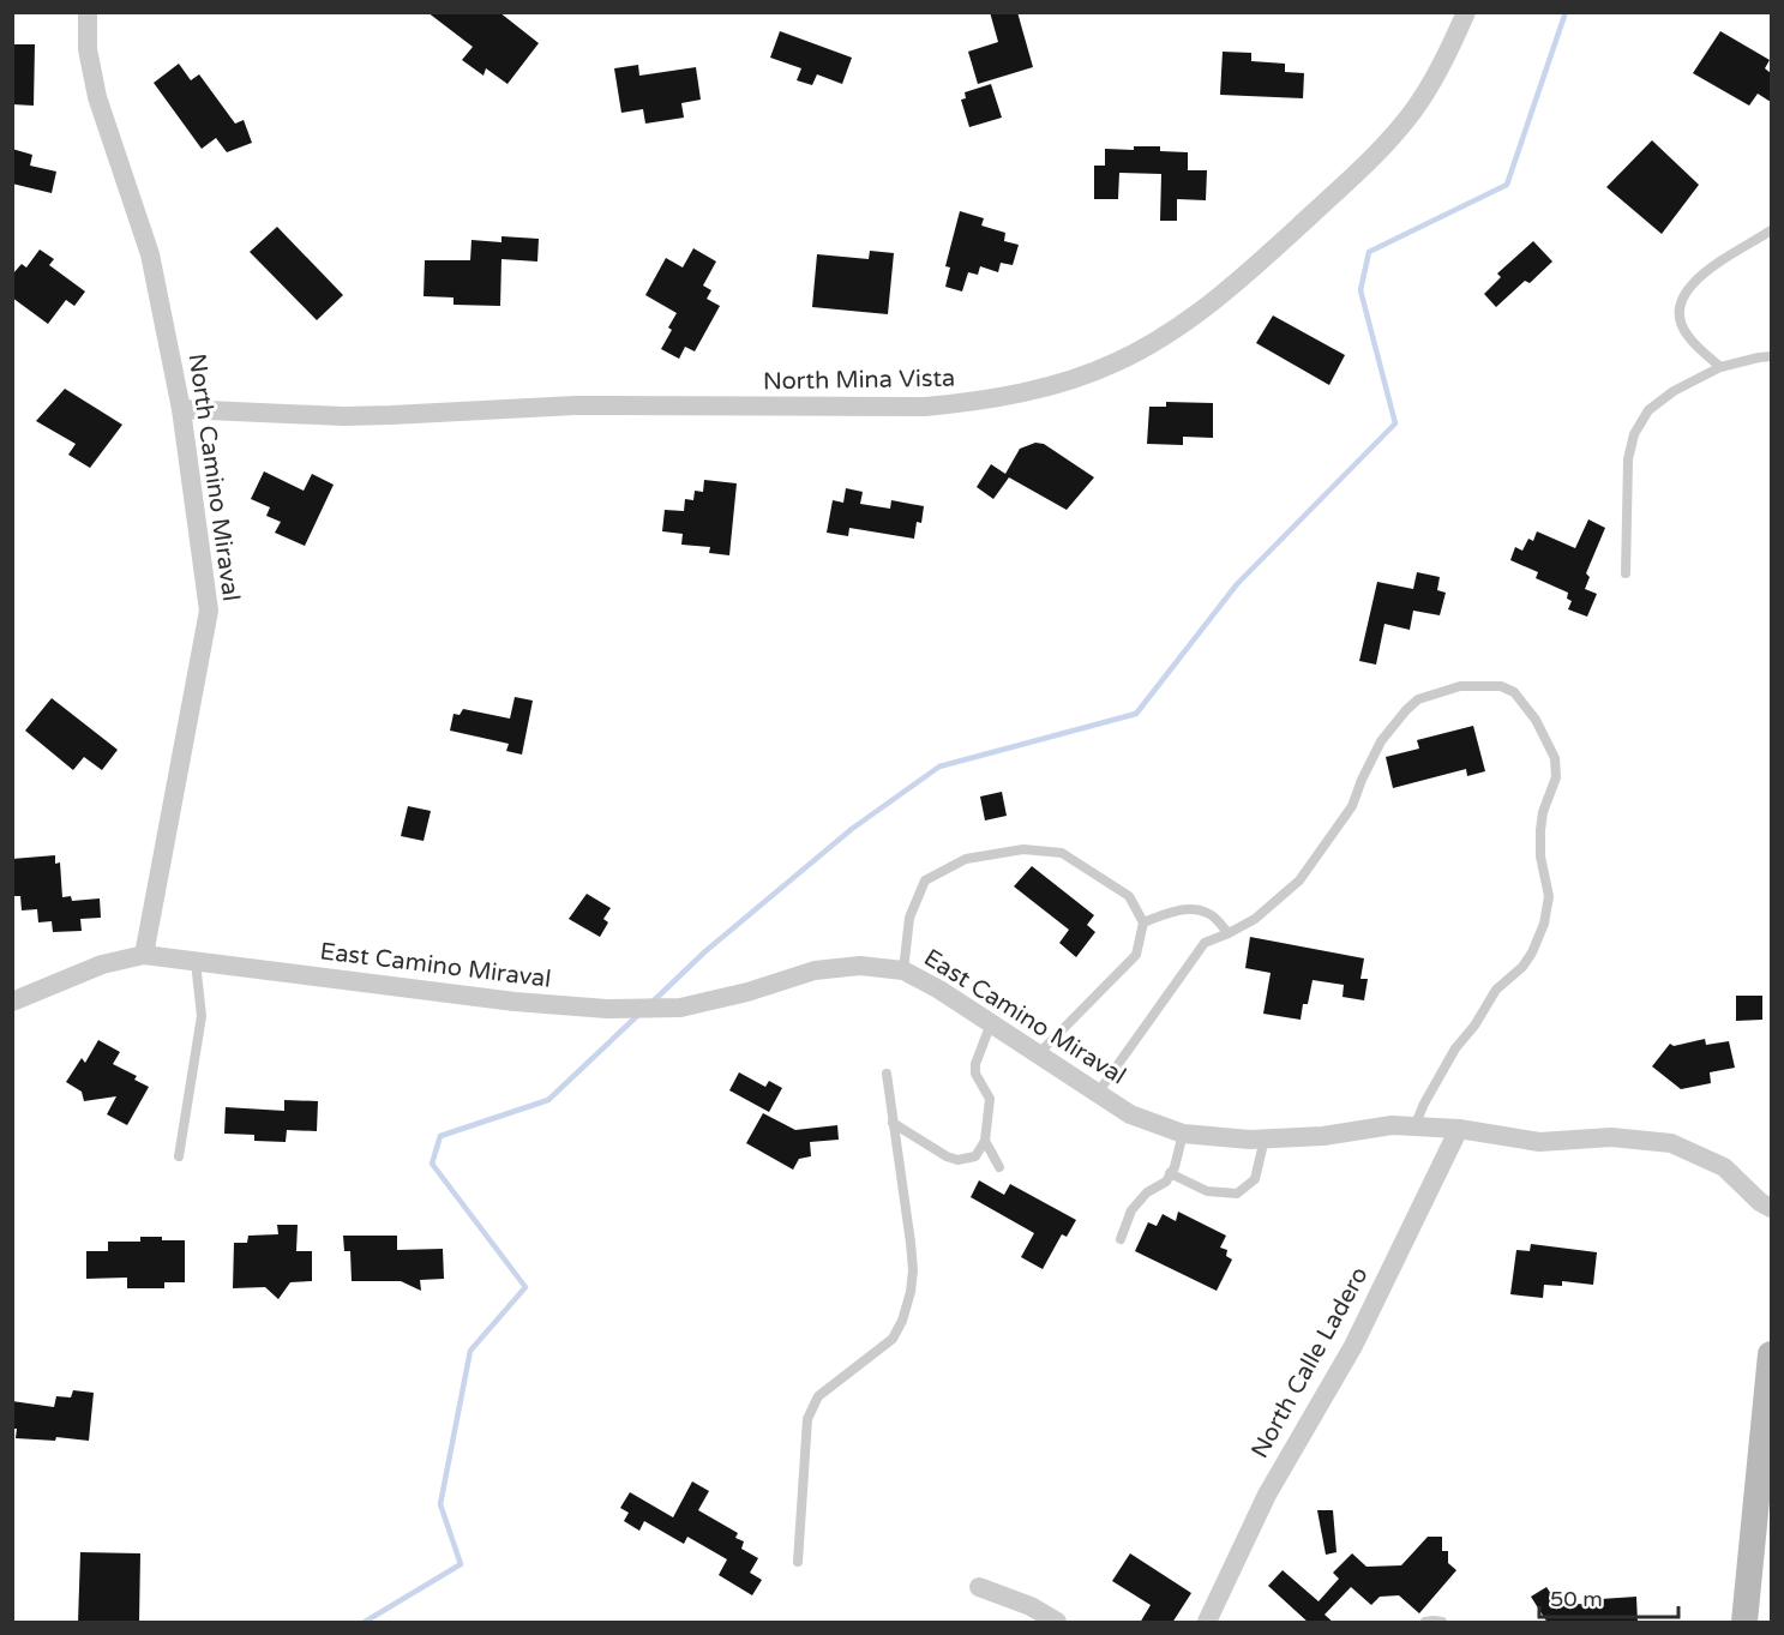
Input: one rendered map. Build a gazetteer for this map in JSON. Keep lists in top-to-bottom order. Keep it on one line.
{"streets":{"street":["North Mina Vista","North Camino Miraval","East Camino Miraval","North Calle Ladero"]},"crossings":[["North Mina Vista","North Camino Miraval"],["North Camino Miraval","East Camino Miraval"],["East Camino Miraval","North Calle Ladero"]],"scale_bar":"50 m"}
